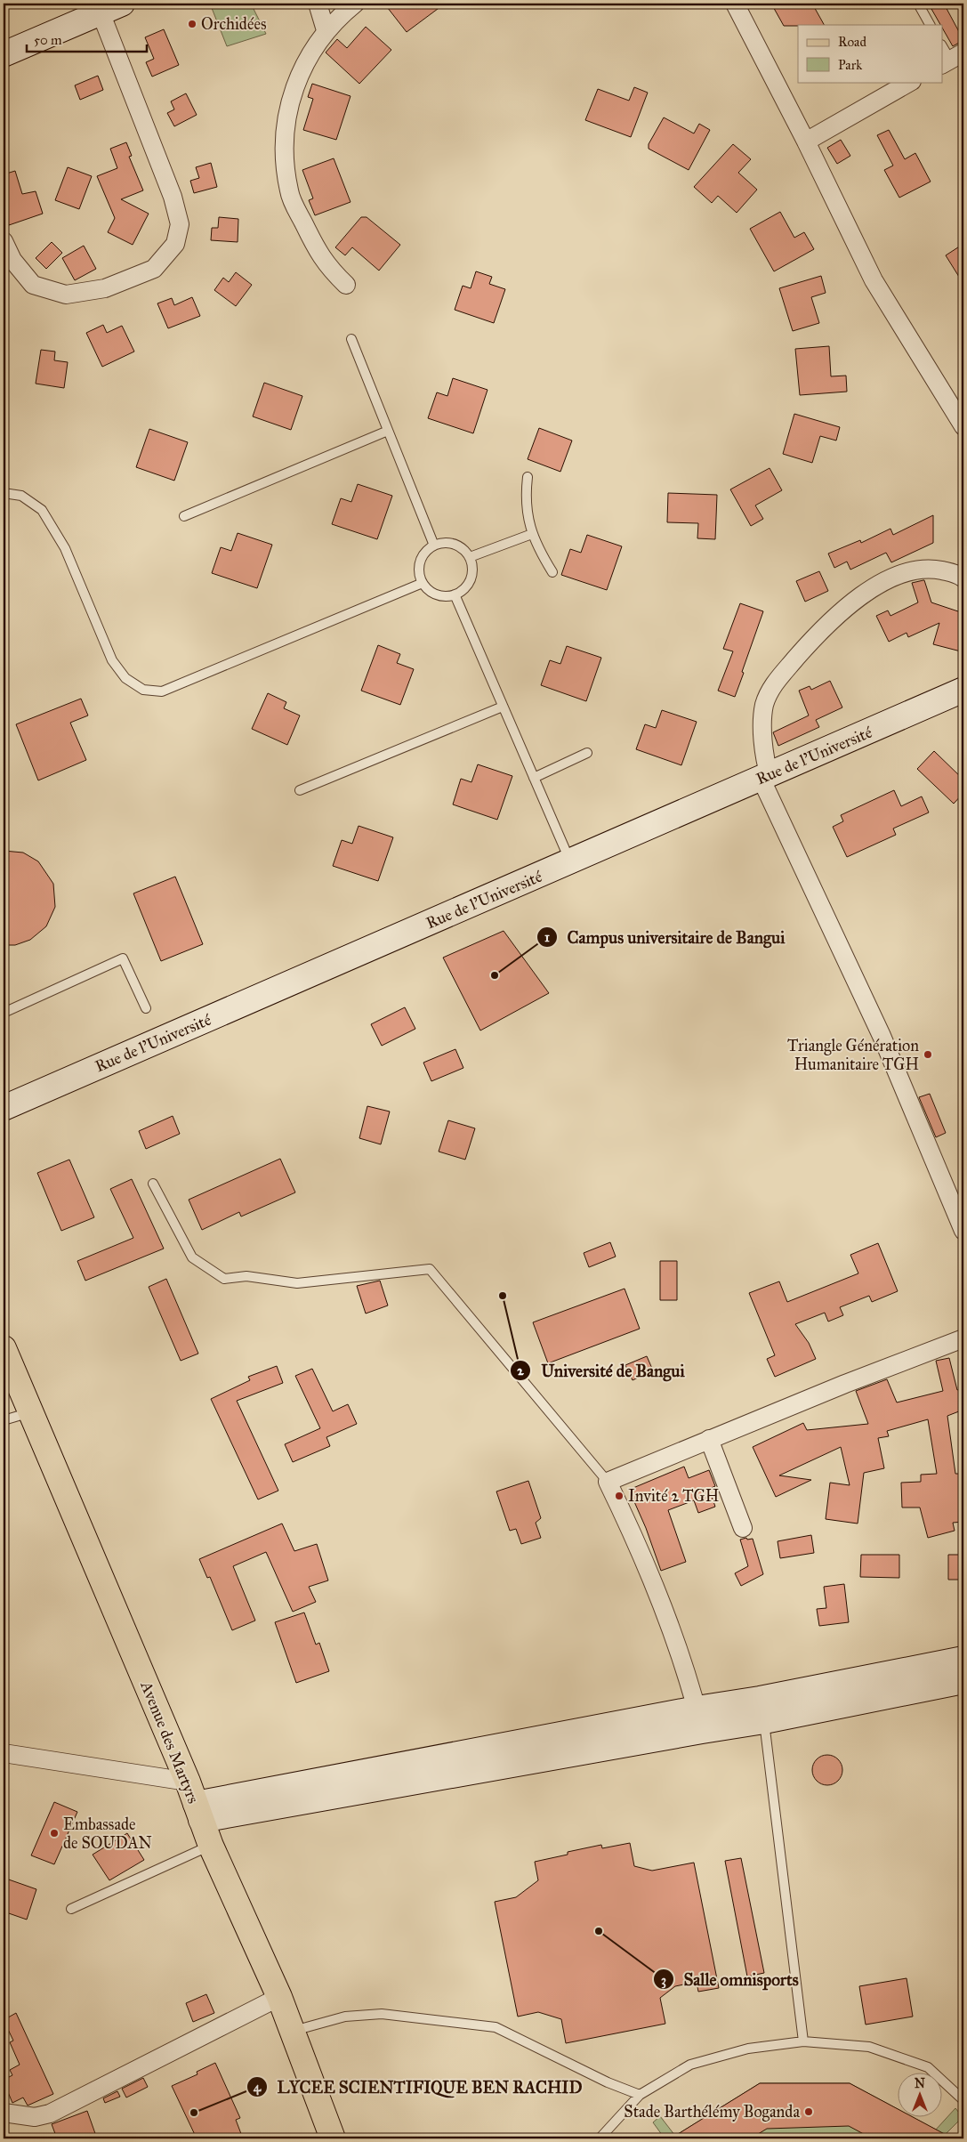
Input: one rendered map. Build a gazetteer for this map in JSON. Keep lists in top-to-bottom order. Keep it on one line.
{"streets":{"main road":["Avenue des Martyrs"],"street":["Rue de l'Université"]},"places":["Orchidées","Campus universitaire de Bangui","Triangle Génération Humanitaire TGH","Université de Bangui","Invité 2 TGH","Embassade de SOUDAN","Salle omnisports","Stade Barthélémy Boganda","LYCEE SCIENTIFIQUE BEN RACHID"],"legend":["Road","Park"],"scale_bar":"50 m","north":"top"}
